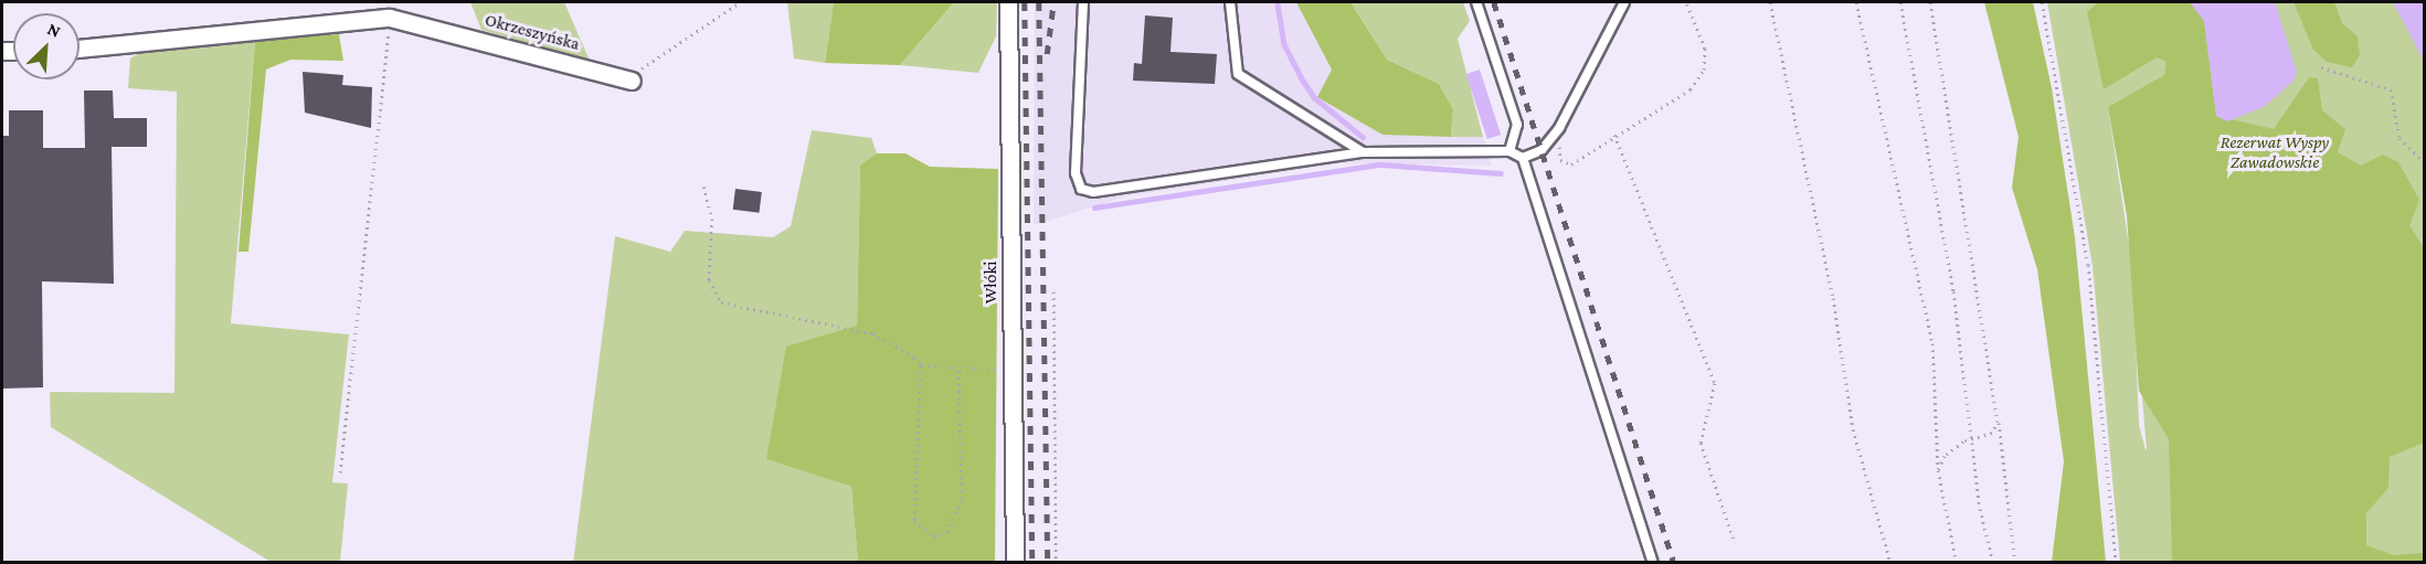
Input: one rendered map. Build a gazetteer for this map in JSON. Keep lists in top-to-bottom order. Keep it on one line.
{"streets":{"street":["Okrzeszyńska","Włóki"]},"parks":["Rezerwat Wyspy Zawadowskie"],"north":"top right"}
